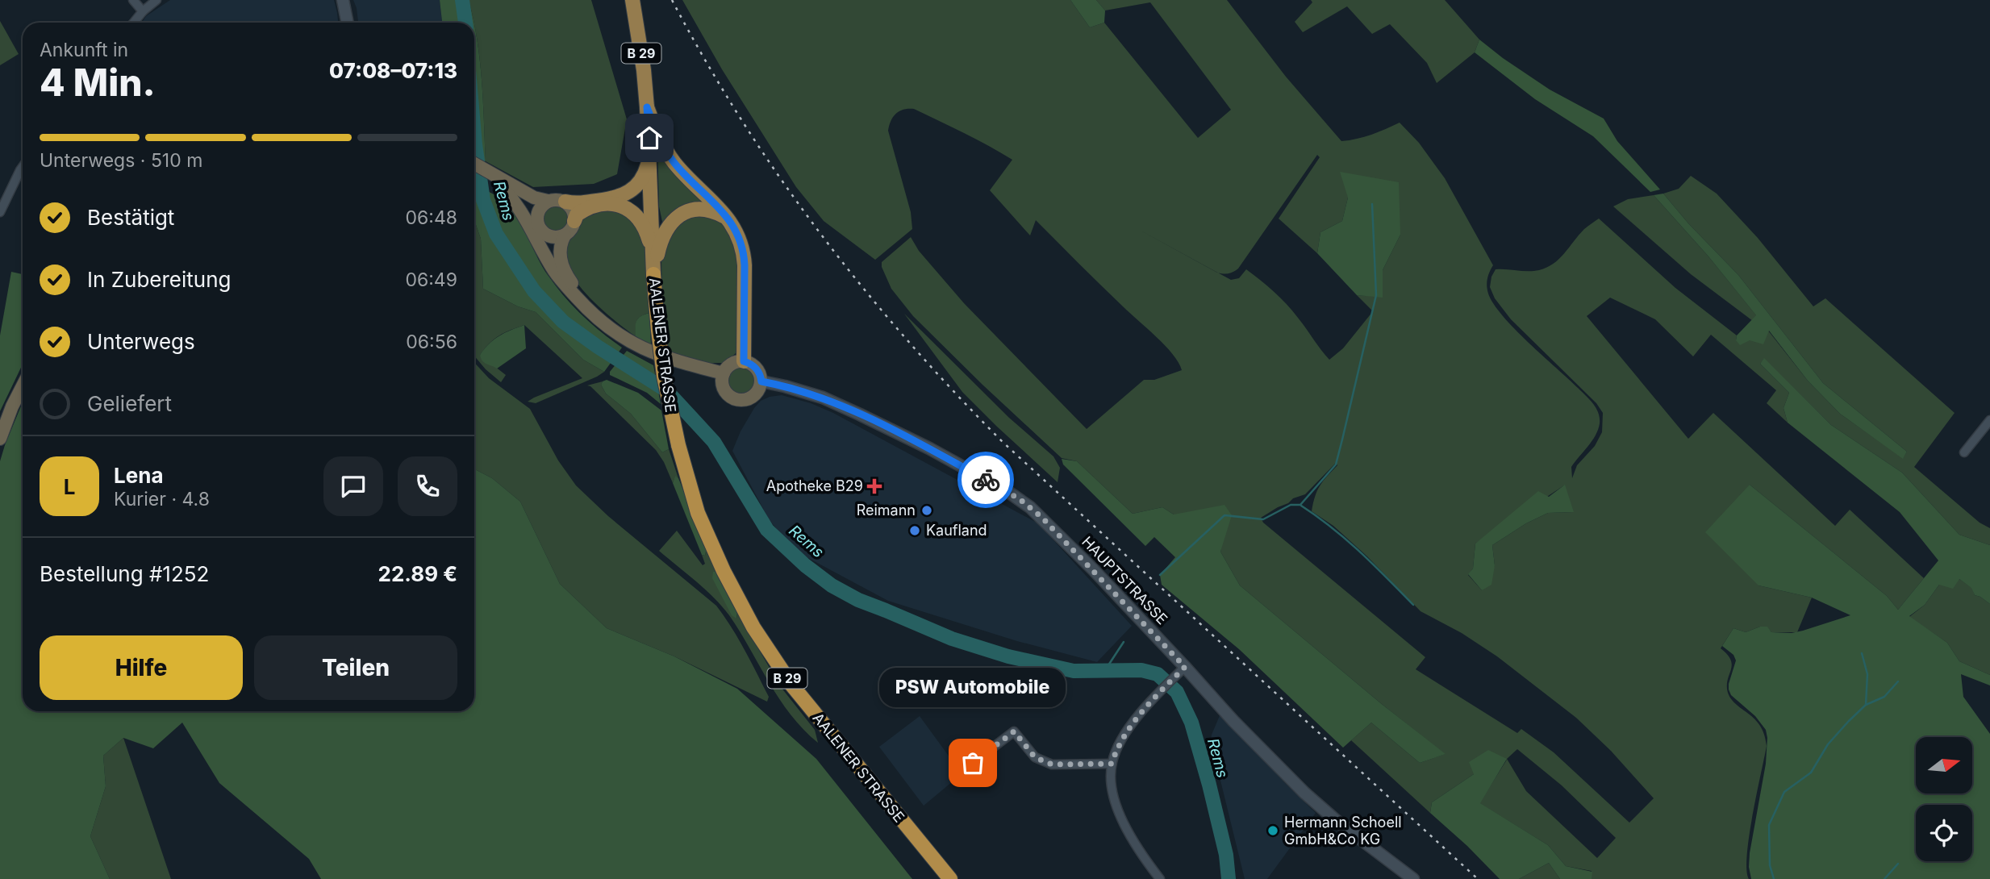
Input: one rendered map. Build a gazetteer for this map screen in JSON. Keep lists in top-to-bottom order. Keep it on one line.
{"streets":{"highway":["B 29","AALENER STRASSE"],"street":["HAUPTSTRASSE"]},"water":["Rems"],"places":{"health":["Apotheke B29"],"other":["Reimann","Kaufland","PSW Automobile","Hermann Schoell GmbH&Co KG"]},"north":"right","page":{"heading":["4 Min.","Ankunft in","07:08–07:13"],"panel":["Lena","Kurier · 4.8","Bestellung #1252","22.89 €"],"bar":"Unterwegs · 510 m","list":[["Bestätigt","06:48"],["In Zubereitung","06:49"],["Unterwegs","06:56"],"Geliefert"],"round":"L","buttons":["Hilfe","Teilen"],"bubble":"PSW Automobile"}}
